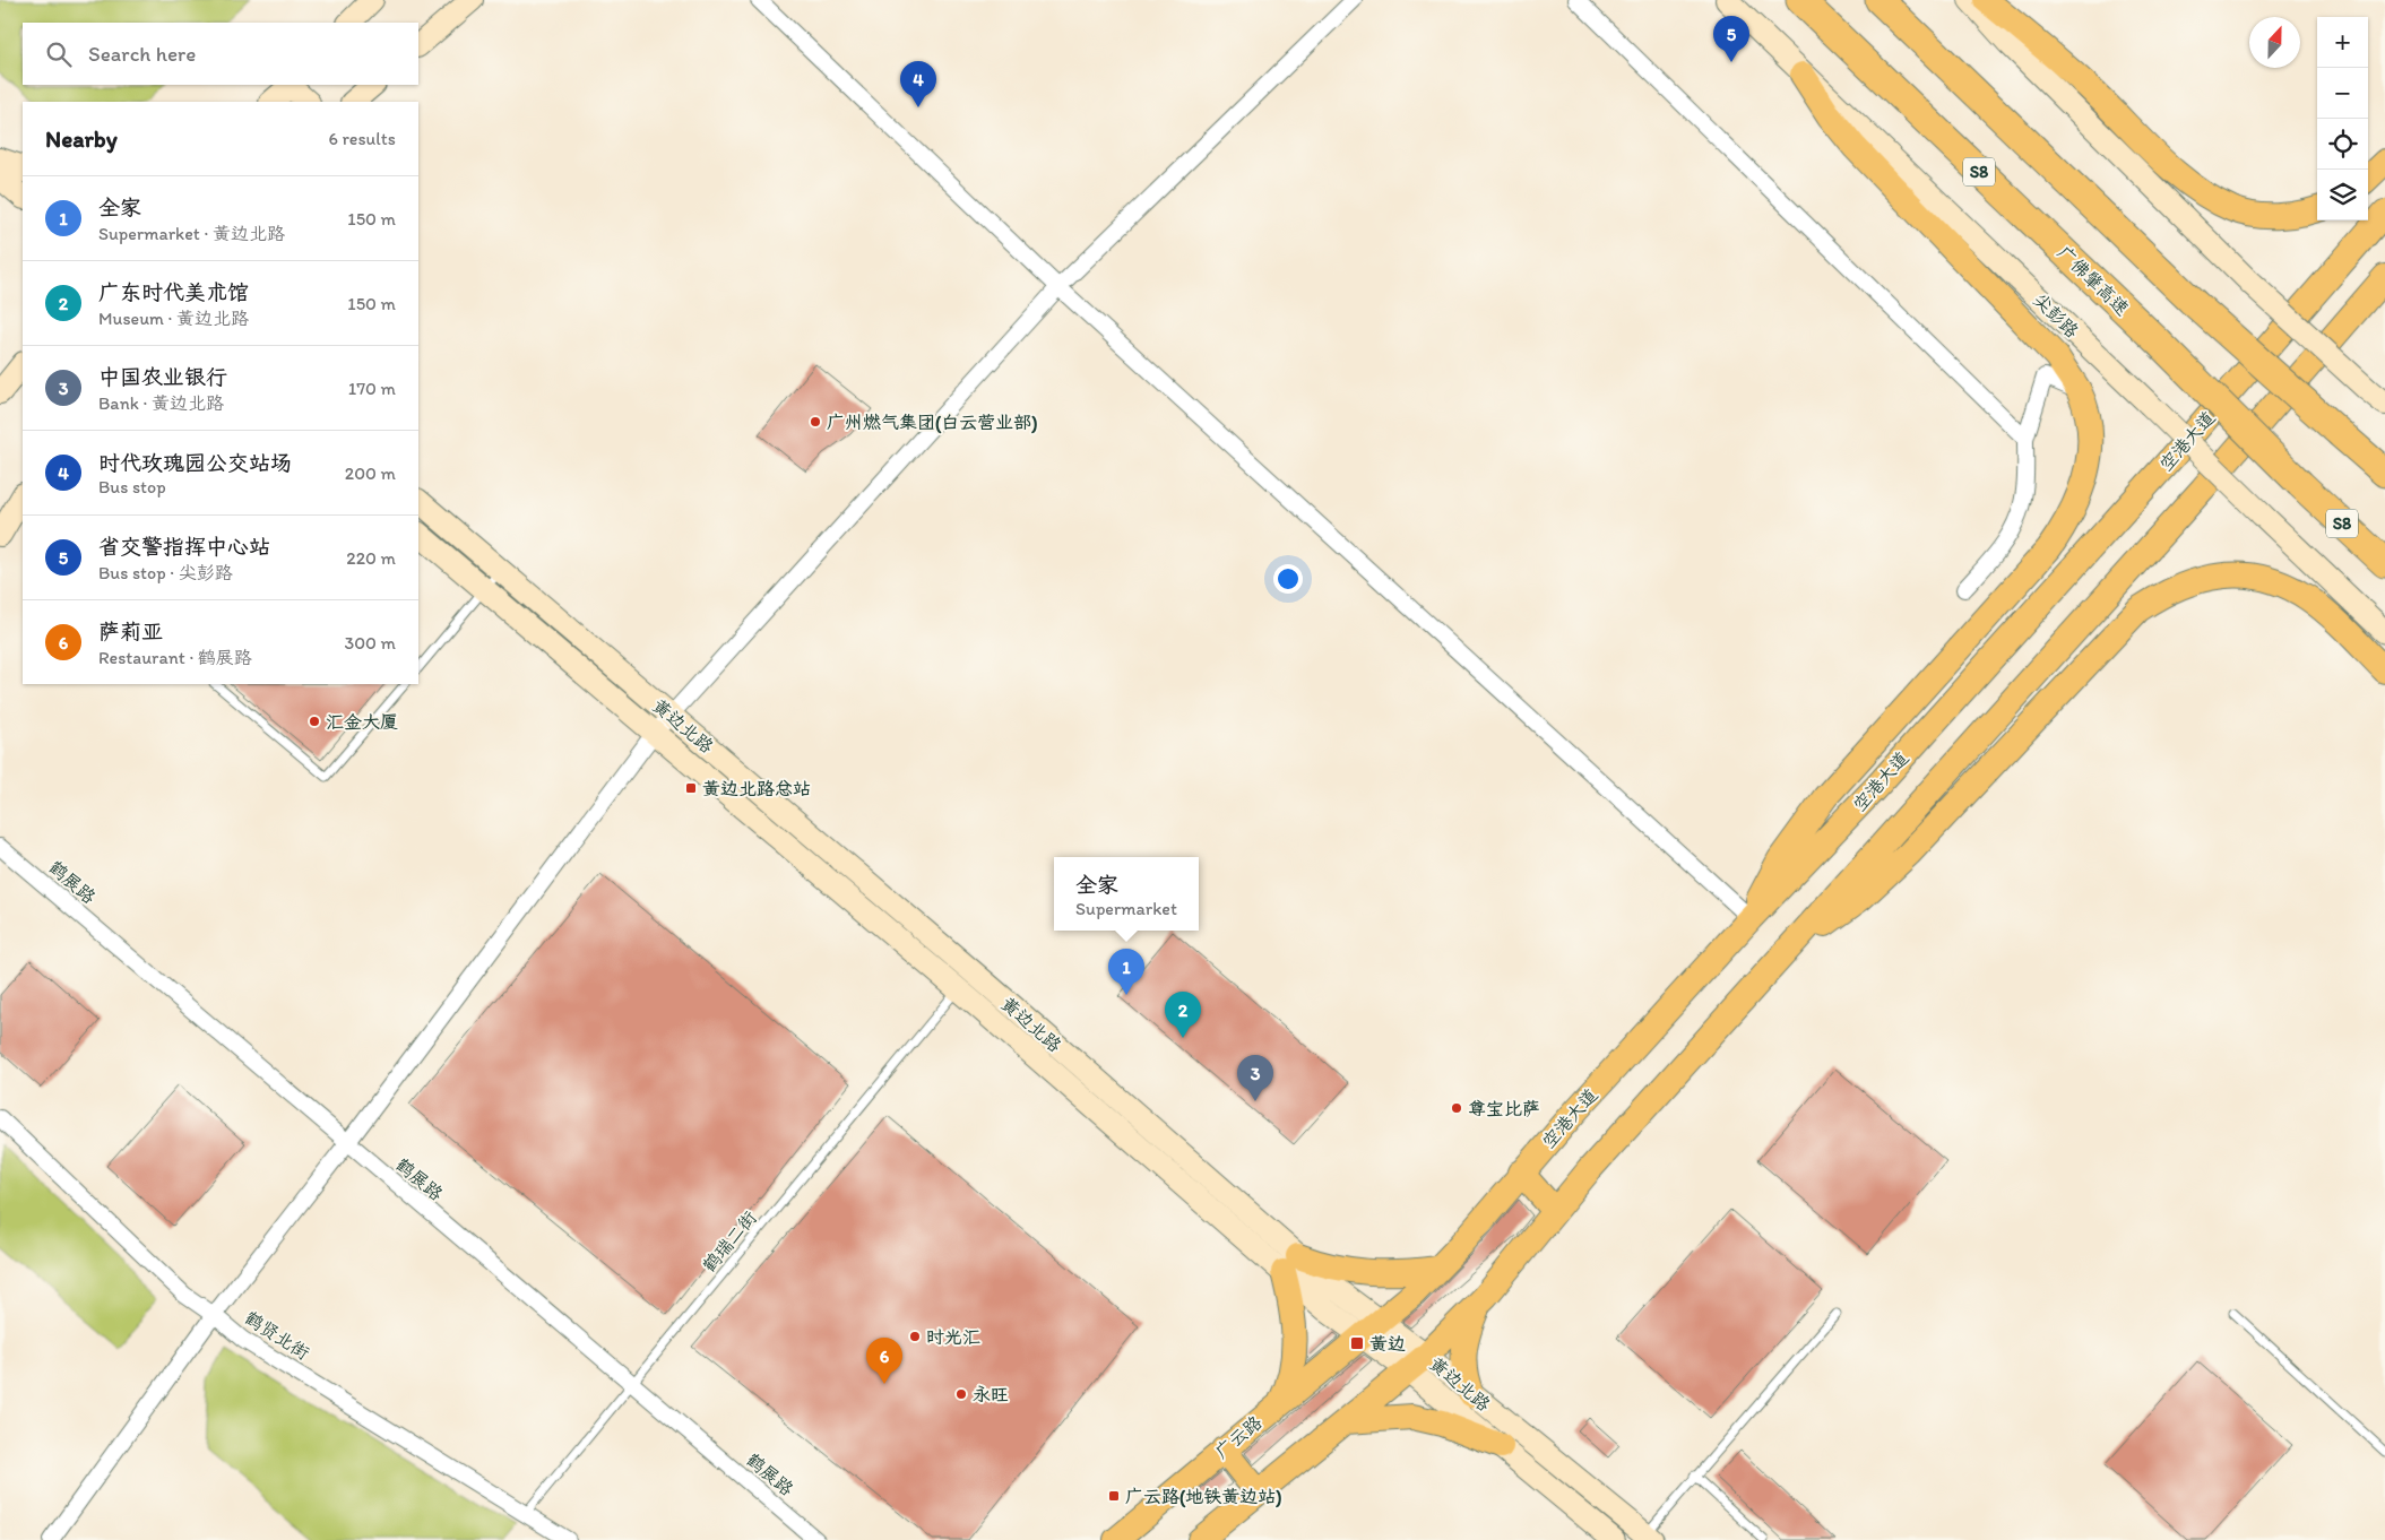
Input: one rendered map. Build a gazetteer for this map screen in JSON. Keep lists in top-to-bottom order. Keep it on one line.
{"streets":{"highway":["S8","广佛肇高速"],"main road":["空港大道","广云路"],"street":["尖彭路","黄边北路","鹤展路","鹤贤北街"],"lane":["鹤瑞二街"]},"crossings":[["空港大道","黄边北路"],["空港大道","广云路"],["黄边北路","鹤瑞二街"],["黄边北路","广云路"],["鹤展路","鹤瑞二街"],["鹤瑞二街","鹤贤北街"]],"places":{"other":["广州燃气集团(白云营业部)","汇金大厦","尊宝比萨","时光汇","永旺"],"transit":["黄边北路总站","黄边","广云路(地铁黄边站)"]},"north":"top","page":{"pins":["5","4","1","2","3","6"],"map_buttons":["+","−"],"search":"Search here","heading":["Nearby","6 results"],"list":[{"mark":"1","name":"全家","note":"Supermarket · 黄边北路","value":"150 m"},{"mark":"2","name":"广东时代美术馆","note":"Museum · 黄边北路","value":"150 m"},{"mark":"3","name":"中国农业银行","note":"Bank · 黄边北路","value":"170 m"},{"mark":"4","name":"时代玫瑰园公交站场","note":"Bus stop","value":"200 m"},{"mark":"5","name":"省交警指挥中心站","note":"Bus stop · 尖彭路","value":"220 m"},{"mark":"6","name":"萨莉亚","note":"Restaurant · 鹤展路","value":"300 m"}],"popup":["全家","Supermarket"]}}
